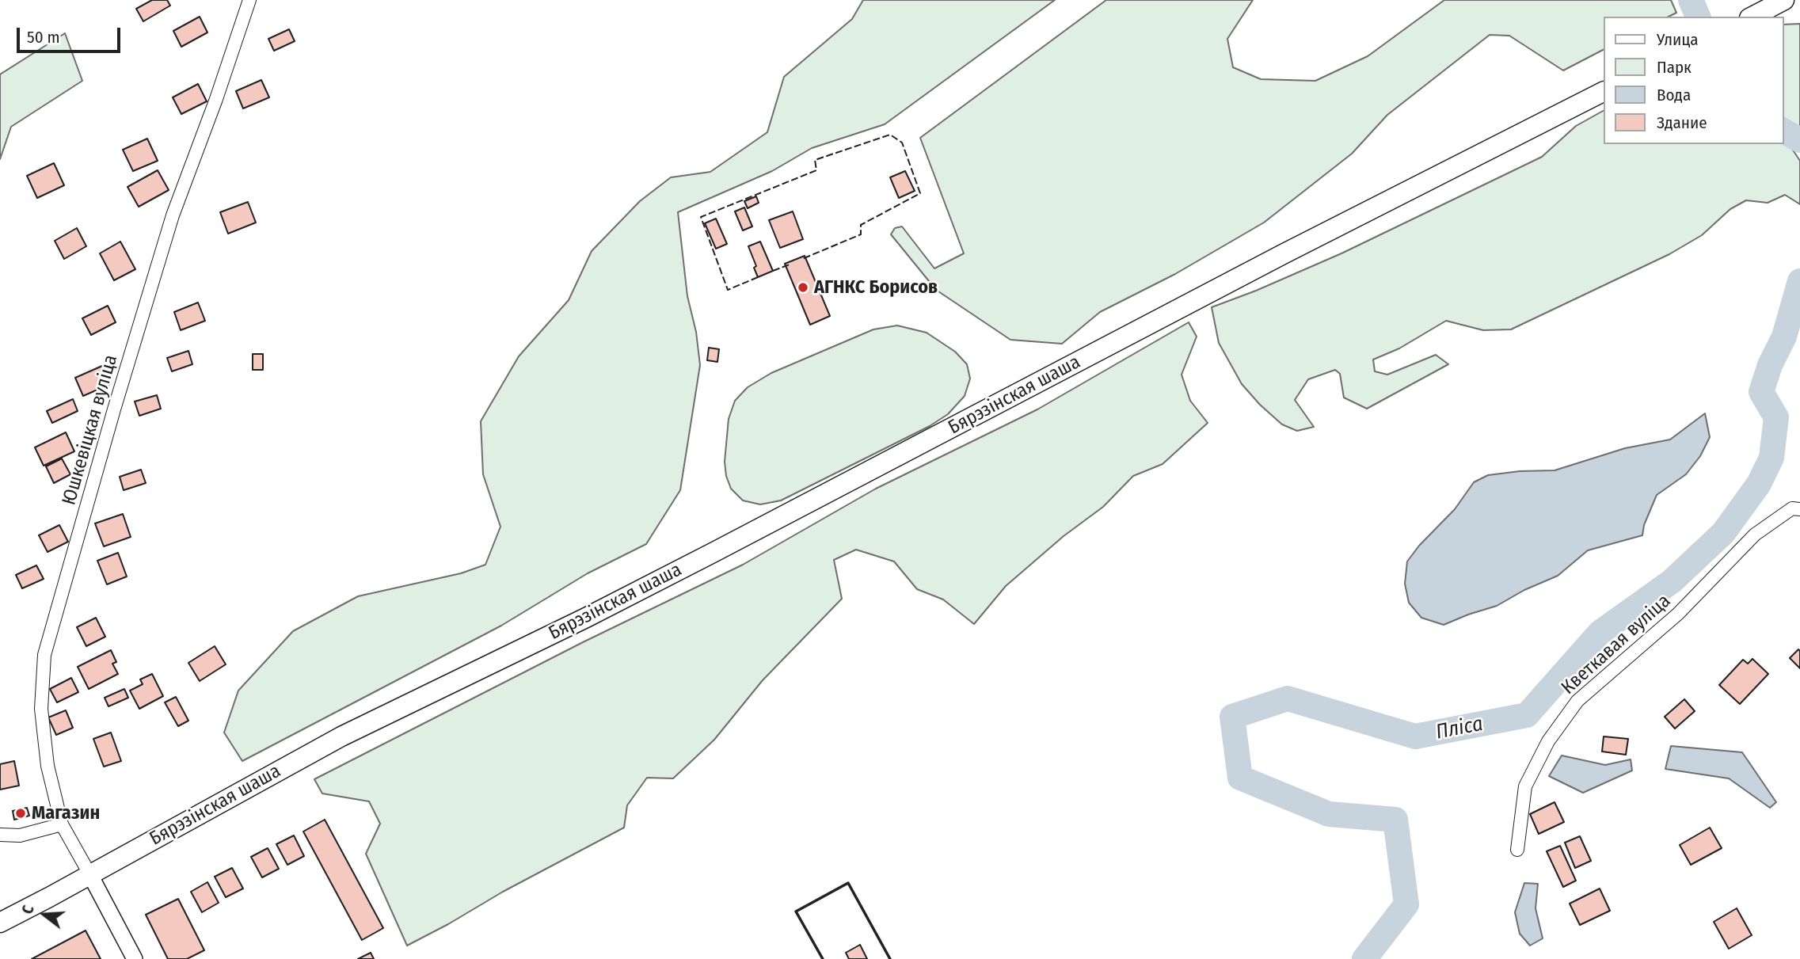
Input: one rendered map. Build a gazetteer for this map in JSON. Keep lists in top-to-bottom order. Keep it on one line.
{"streets":{"main road":["Бярэзінская шаша"],"street":["Юшкевіцкая вуліца","Кветкавая вуліца"]},"crossings":[["Бярэзінская шаша","Юшкевіцкая вуліца"]],"water":["Пліса"],"places":["АГНКС Борисов","Магазин"],"legend":["Улица","Парк","Вода","Здание"],"scale_bar":"50 m","north":"left"}
